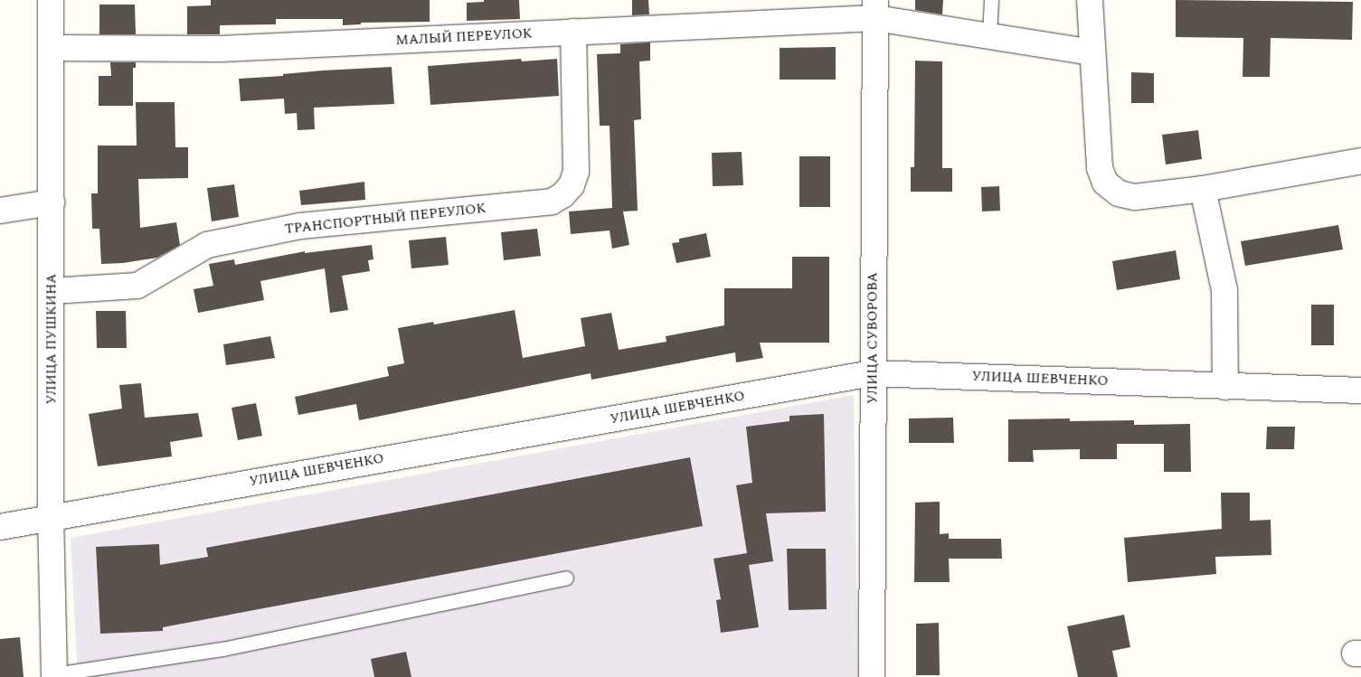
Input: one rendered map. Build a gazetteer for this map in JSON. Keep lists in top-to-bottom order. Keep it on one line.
{"streets":{"street":["МАЛЫЙ ПЕРЕУЛОК","ТРАНСПОРТНЫЙ ПЕРЕУЛОК","УЛИЦА СУВОРОВА","УЛИЦА ПУШКИНА","УЛИЦА ШЕВЧЕНКО"]},"crossings":[["МАЛЫЙ ПЕРЕУЛОК","ТРАНСПОРТНЫЙ ПЕРЕУЛОК"],["МАЛЫЙ ПЕРЕУЛОК","УЛИЦА СУВОРОВА"],["МАЛЫЙ ПЕРЕУЛОК","УЛИЦА ПУШКИНА"],["ТРАНСПОРТНЫЙ ПЕРЕУЛОК","УЛИЦА ПУШКИНА"],["УЛИЦА СУВОРОВА","УЛИЦА ШЕВЧЕНКО"],["УЛИЦА ПУШКИНА","УЛИЦА ШЕВЧЕНКО"]]}
